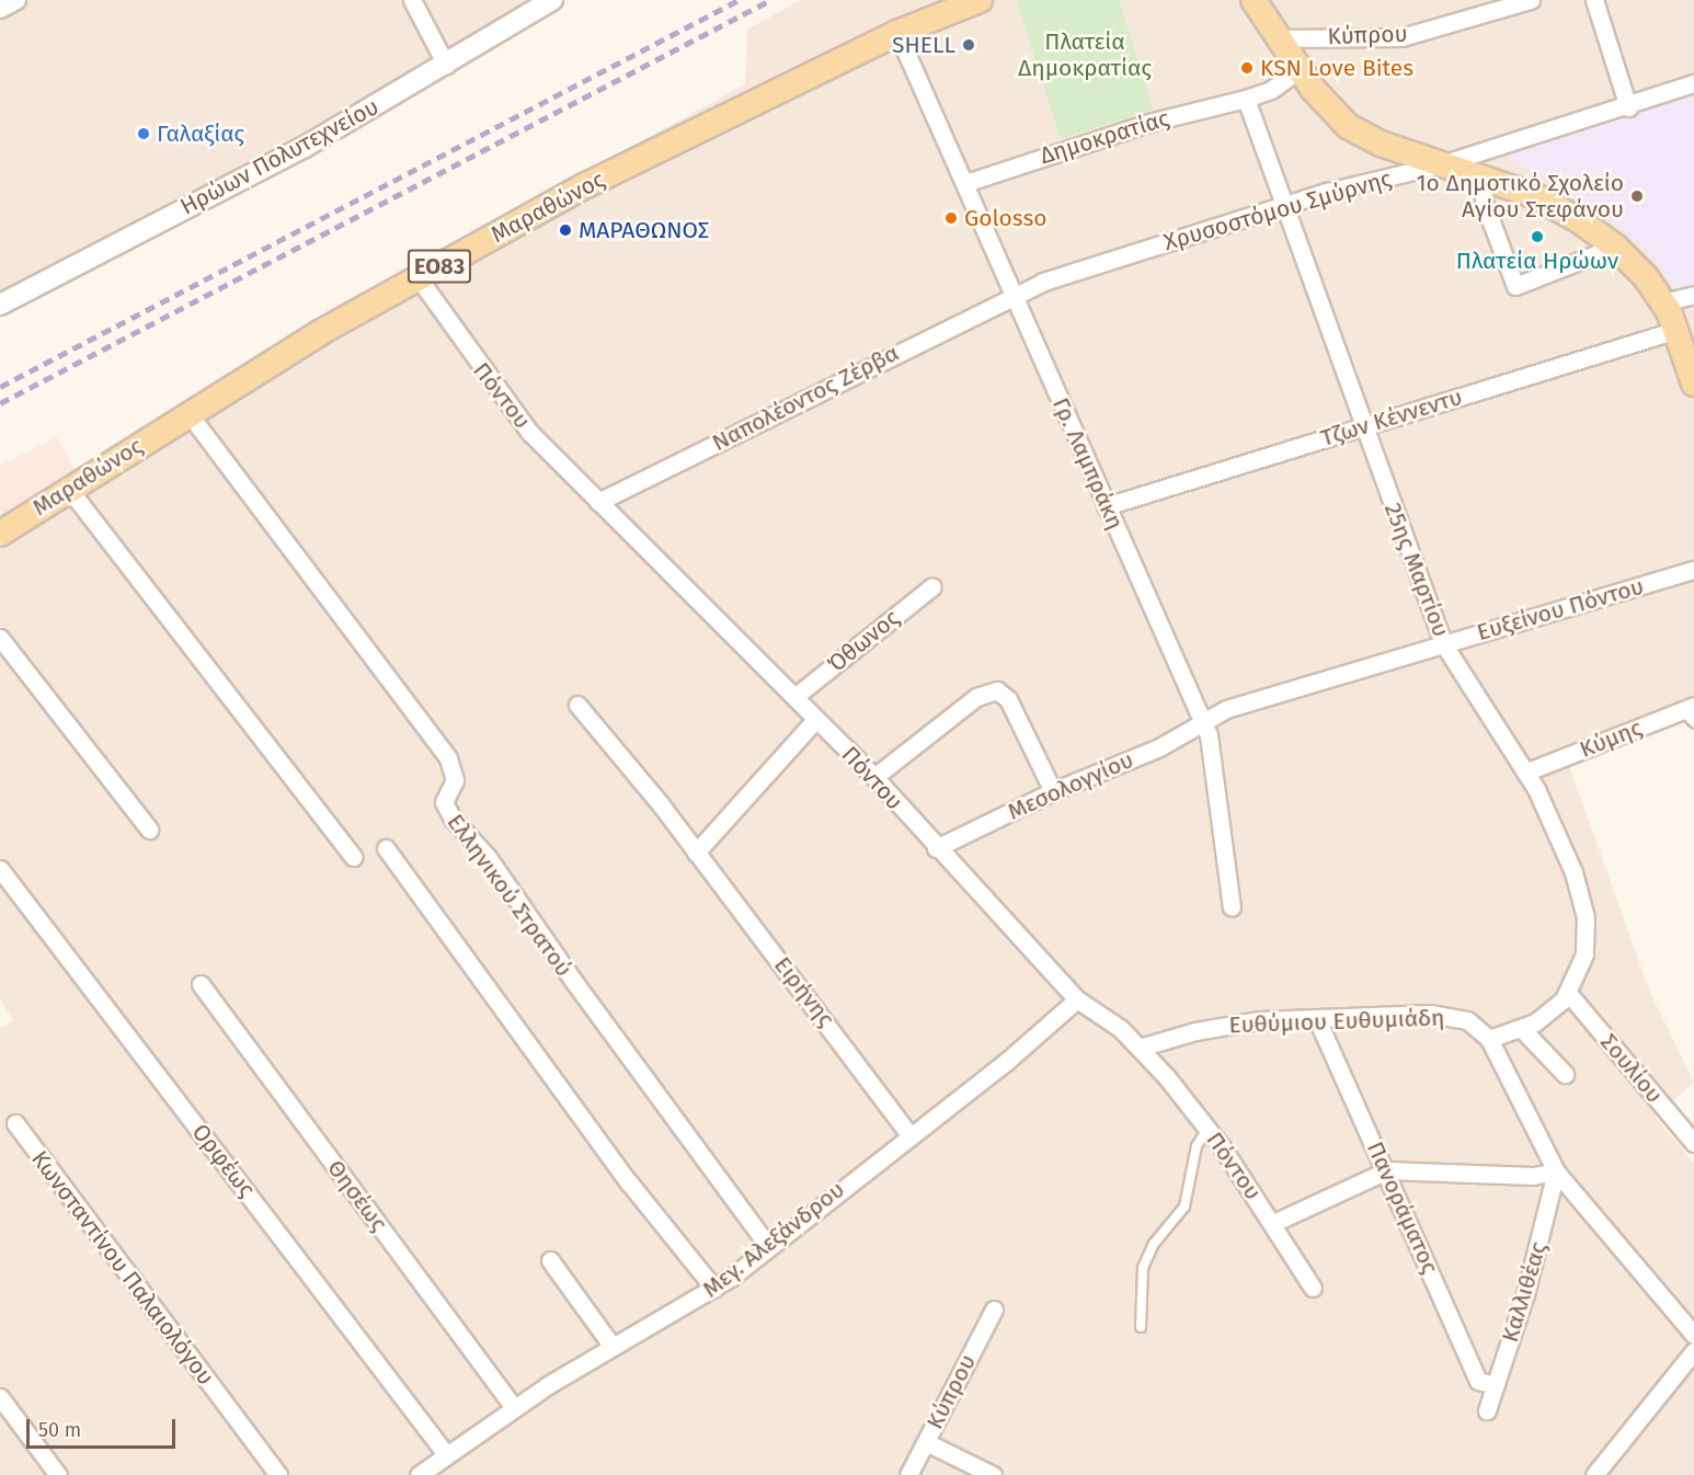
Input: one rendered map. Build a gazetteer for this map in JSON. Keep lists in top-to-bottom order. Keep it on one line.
{"streets":{"main road":["Μαραθώνος","ΕΟ83"],"street":["Κύπρου","Δημοκρατίας","Ηρώων Πολυτεχνείου","Χρυσοστόμου Σμύρνης","Πόντου","Ναπολέοντος Ζέρβα","Τζων Κέννεντυ","Γρ. Λαμπράκη","25ης Μαρτίου","Ευξείνου Πόντου","Όθωνος","Κύμης","Μεσολογγίου","Ελληνικού Στρατού","Ειρήνης","Ευθύμιου Ευθυμιάδη","Σουλίου","Ορφέως","Θησέως","Πανοράματος","Μεγ. Αλεξάνδρου","Κωνσταντίνου Παλαιολόγου","Καλλιθέας"]},"crossings":[["Δημοκρατίας","Γρ. Λαμπράκη"],["Δημοκρατίας","25ης Μαρτίου"],["Μαραθώνος","Πόντου"],["Μαραθώνος","Γρ. Λαμπράκη"],["Μαραθώνος","Ελληνικού Στρατού"],["Χρυσοστόμου Σμύρνης","Ναπολέοντος Ζέρβα"],["Χρυσοστόμου Σμύρνης","Γρ. Λαμπράκη"],["Χρυσοστόμου Σμύρνης","25ης Μαρτίου"],["Πόντου","Ναπολέοντος Ζέρβα"],["Πόντου","Όθωνος"],["Πόντου","Μεσολογγίου"],["Πόντου","Ευθύμιου Ευθυμιάδη"],["Πόντου","Μεγ. Αλεξάνδρου"],["Ναπολέοντος Ζέρβα","Γρ. Λαμπράκη"],["Τζων Κέννεντυ","Γρ. Λαμπράκη"],["Τζων Κέννεντυ","25ης Μαρτίου"],["Γρ. Λαμπράκη","Ευξείνου Πόντου"],["Γρ. Λαμπράκη","Μεσολογγίου"],["25ης Μαρτίου","Ευξείνου Πόντου"],["25ης Μαρτίου","Κύμης"],["25ης Μαρτίου","Ευθύμιου Ευθυμιάδη"],["25ης Μαρτίου","Σουλίου"],["Ευξείνου Πόντου","Μεσολογγίου"],["Ελληνικού Στρατού","Μεγ. Αλεξάνδρου"],["Ειρήνης","Μεγ. Αλεξάνδρου"],["Ευθύμιου Ευθυμιάδη","Πανοράματος"],["Ορφέως","Μεγ. Αλεξάνδρου"],["Θησέως","Μεγ. Αλεξάνδρου"],["Πανοράματος","Καλλιθέας"]],"parks":["Πλατεία Δημοκρατίας"],"places":["SHELL","KSN Love Bites","Γαλαξίας","1ο Δημοτικό Σχολείο Αγίου Στεφάνου","Golosso","ΜΑΡΑΘΩΝΟΣ","Πλατεία Ηρώων"],"scale_bar":"50 m"}
